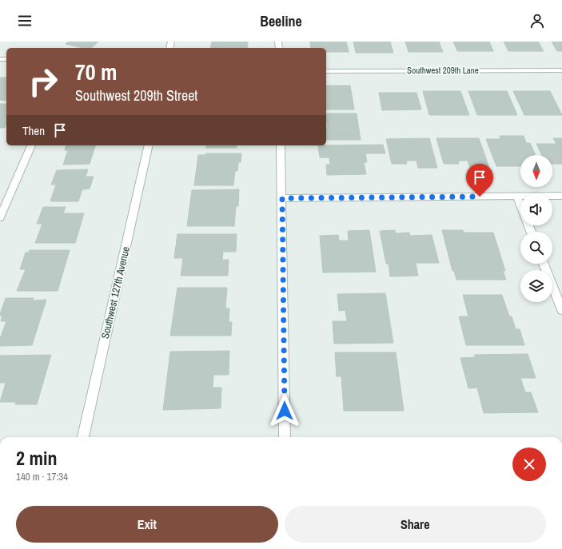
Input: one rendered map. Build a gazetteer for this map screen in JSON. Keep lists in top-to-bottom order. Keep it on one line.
{"streets":{"street":["Southwest 209th Lane","Southwest 127th Avenue"]},"north":"bottom","page":{"header":"Beeline","turn":["70 m","Southwest 209th Street"],"then":"Then","heading":["2 min","140 m · 17:34"],"buttons":["Exit","Share"]}}
